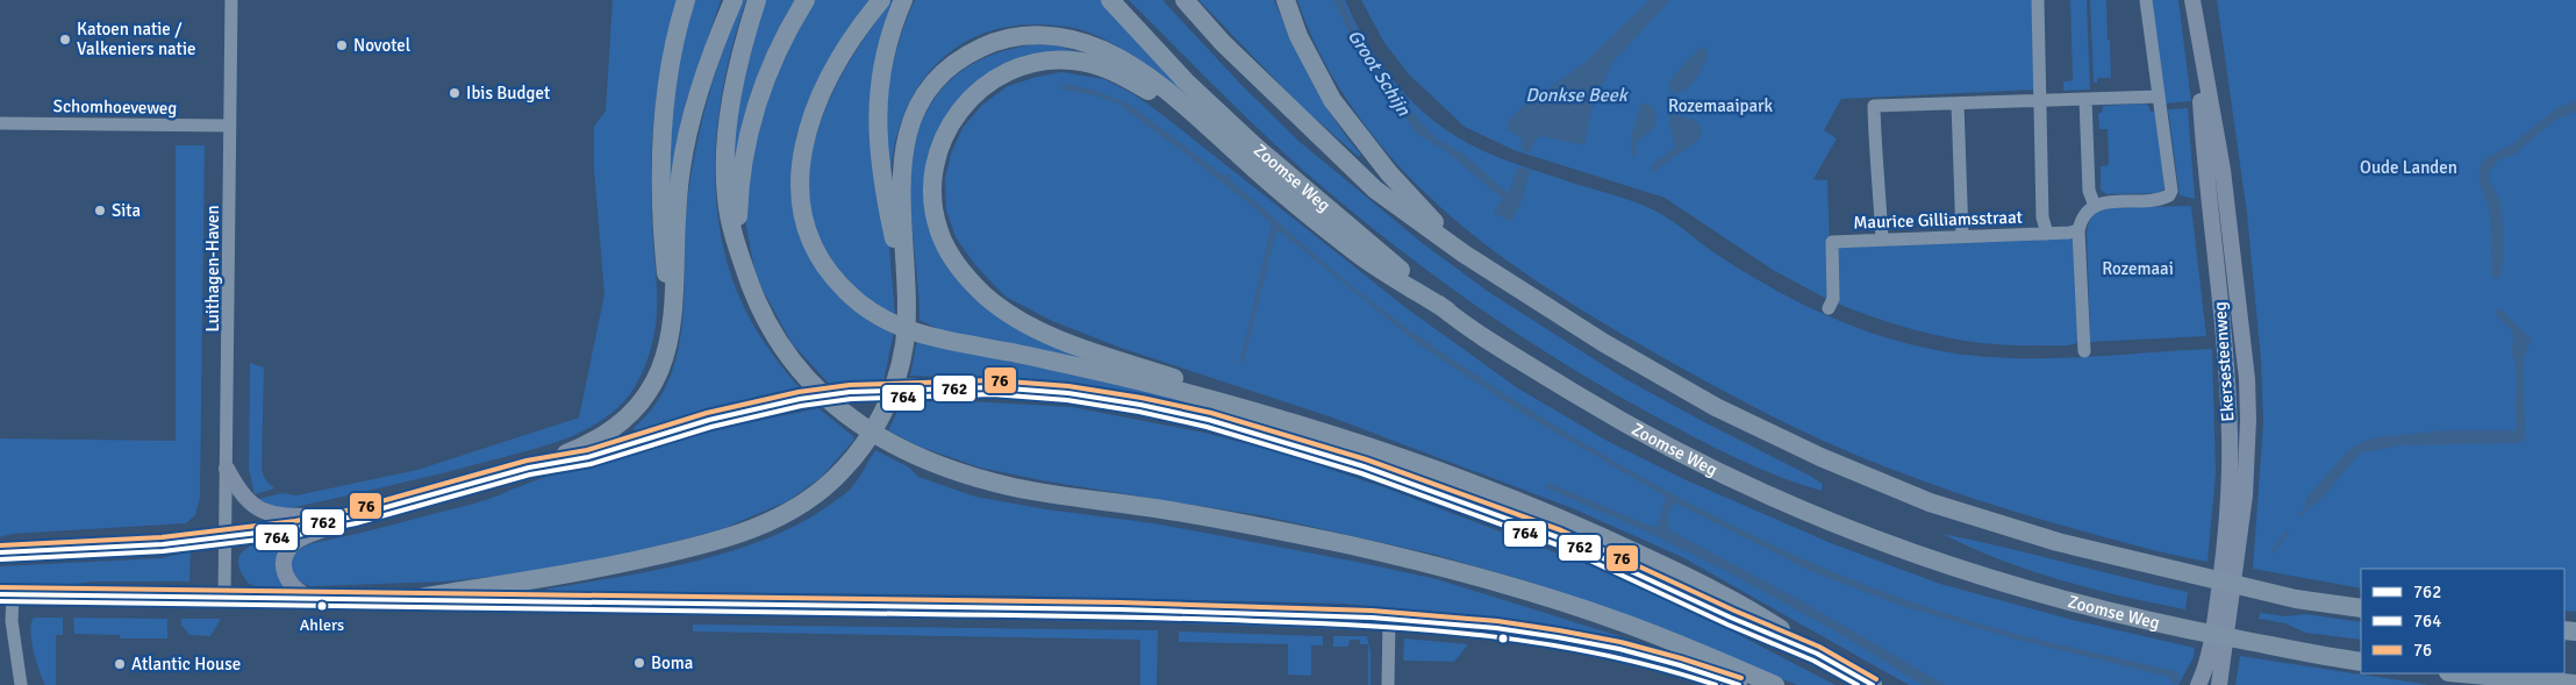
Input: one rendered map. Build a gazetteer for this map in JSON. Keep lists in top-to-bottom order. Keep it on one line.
{"streets":{"highway":["Zoomse Weg"],"main road":["Ekersesteenweg"],"street":["Schomhoeveweg","Maurice Gilliamsstraat","Luithagen-Haven"]},"crossings":[["Schomhoeveweg","Luithagen-Haven"]],"water":["Groot Schijn","Donkse Beek"],"parks":["Rozemaaipark","Oude Landen","Rozemaai"],"places":["Katoen natie / Valkeniers natie","Novotel","Ibis Budget","Sita","Ahlers","Boma","Atlantic House"],"lines":["transit line 76","transit line 762","transit line 764"],"legend":["762","764","76"]}
